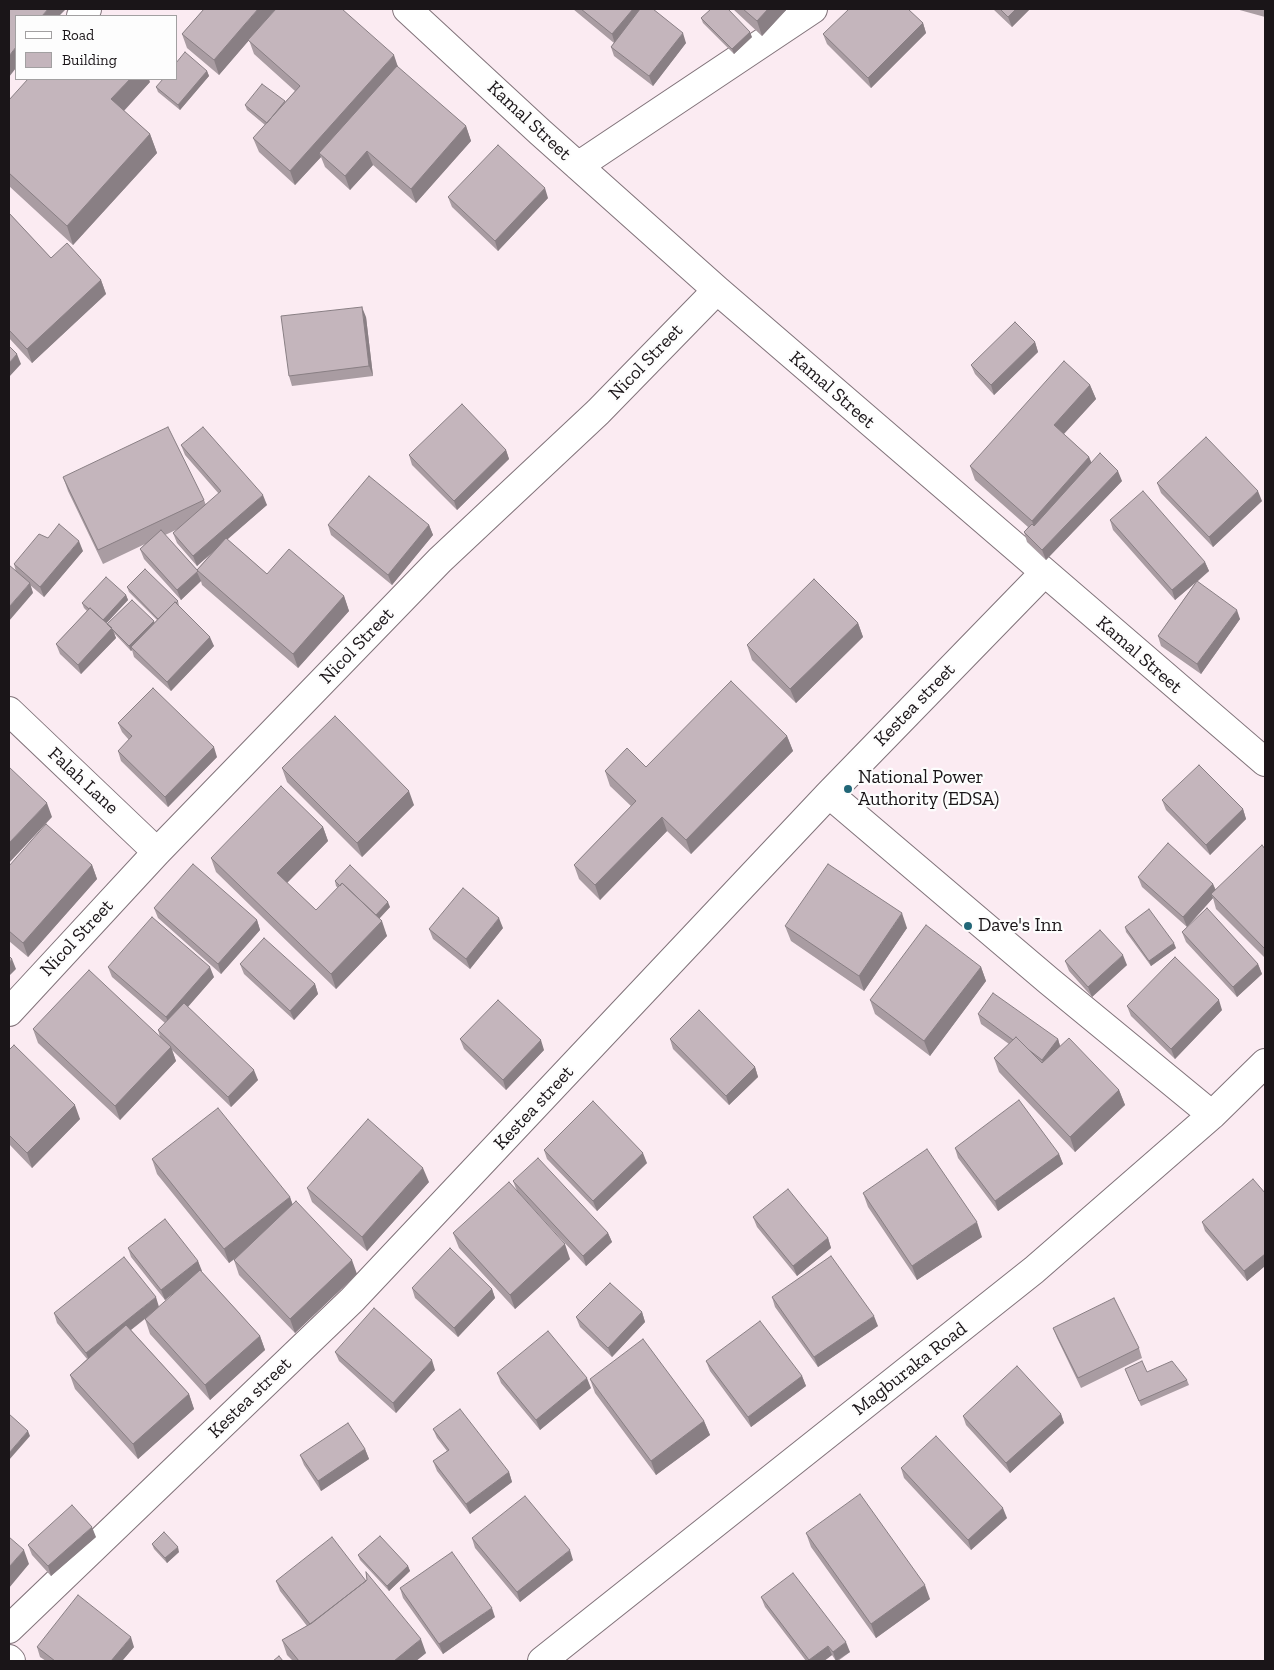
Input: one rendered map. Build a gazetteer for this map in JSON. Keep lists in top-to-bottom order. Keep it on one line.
{"streets":{"street":["Kamal Street","Nicol Street","Kestea street","Falah Lane","Magburaka Road"]},"crossings":[["Kamal Street","Nicol Street"],["Kamal Street","Kestea street"],["Nicol Street","Falah Lane"]],"places":["National Power Authority (EDSA)","Dave's Inn"],"legend":["Road","Building"]}
